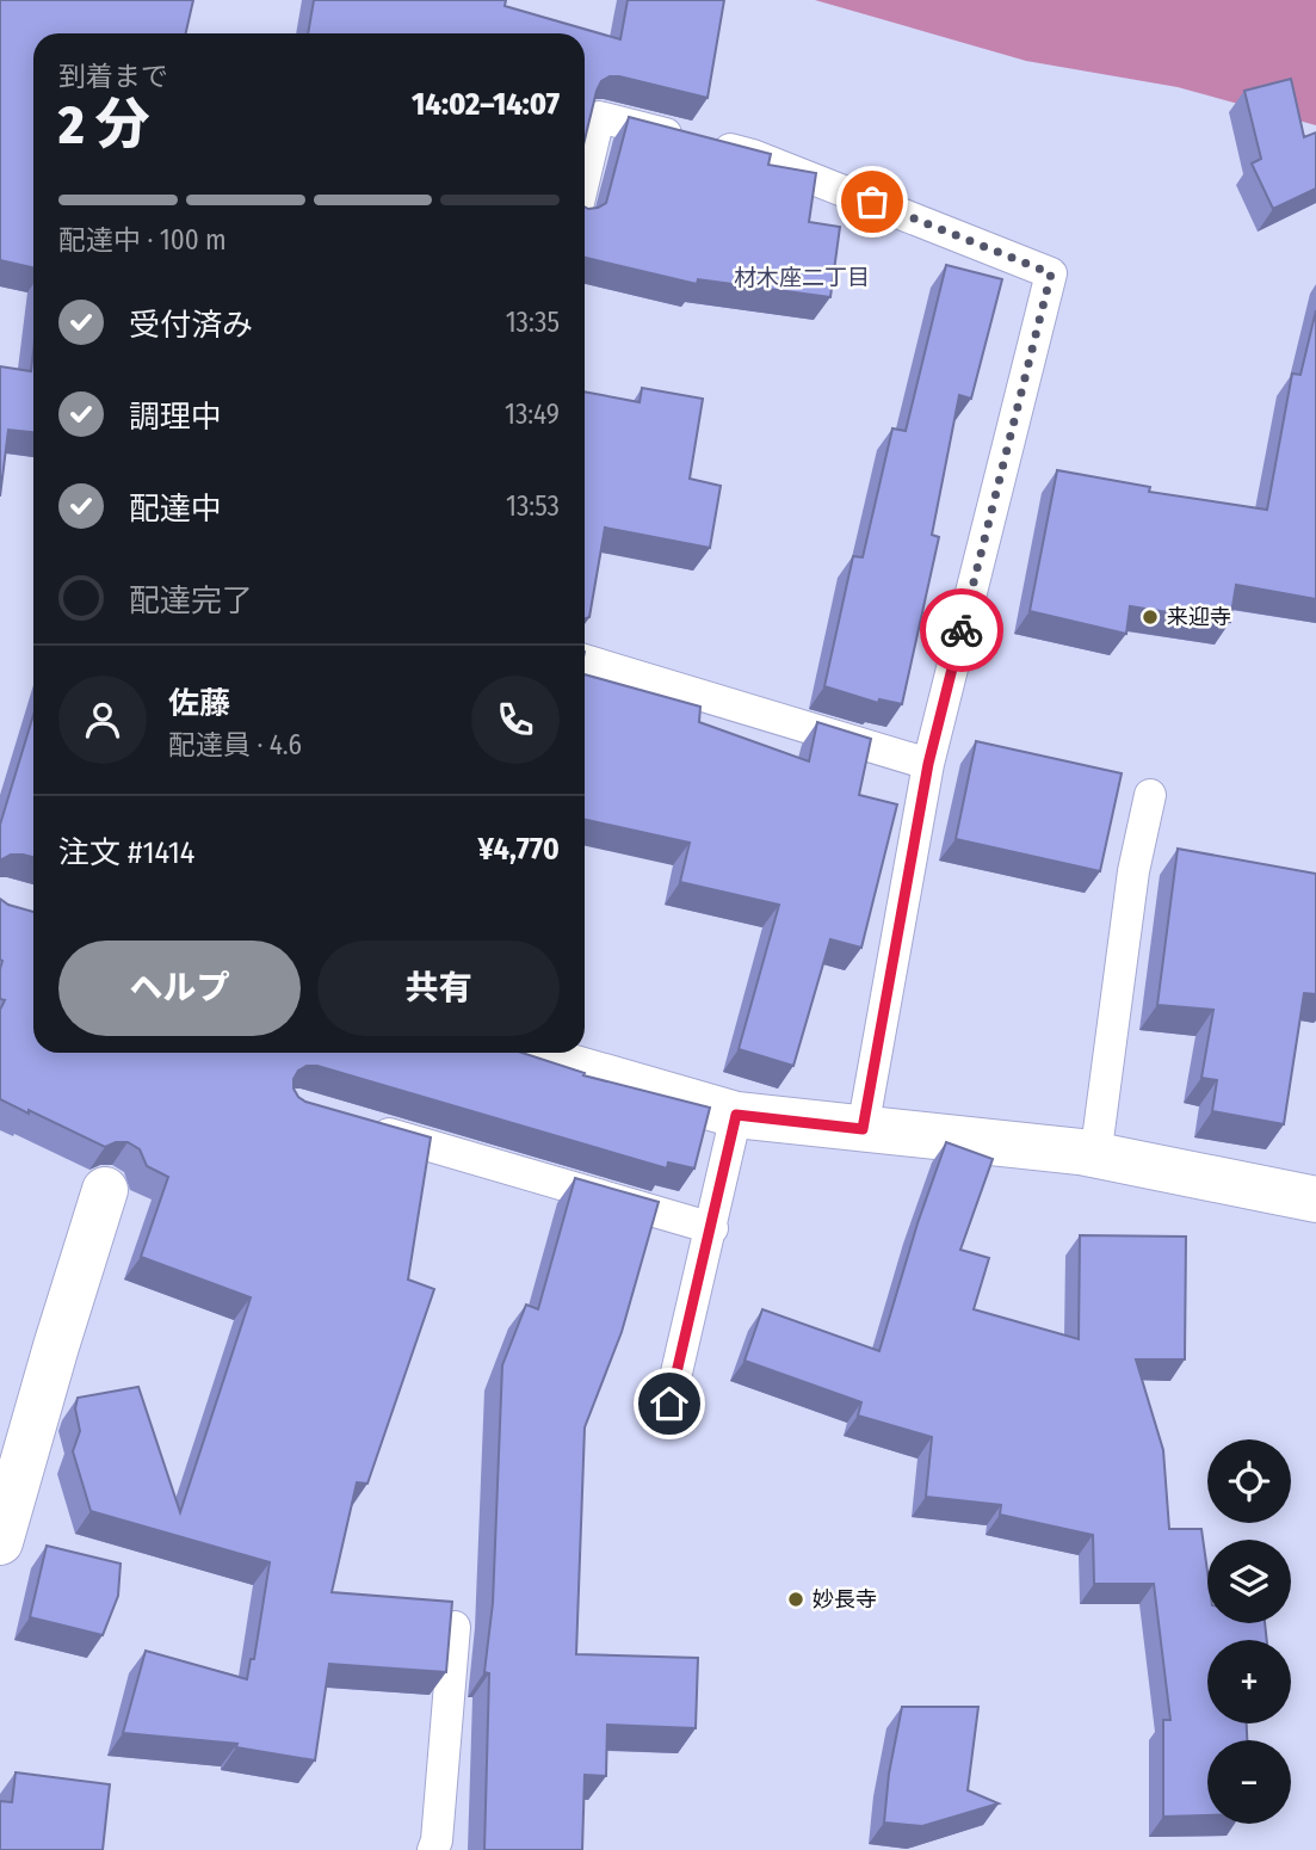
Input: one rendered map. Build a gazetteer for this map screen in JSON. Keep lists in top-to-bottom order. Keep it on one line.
{"districts":["材木座二丁目"],"places":["来迎寺","妙長寺"],"page":{"heading":["2 分","到着まで","14:02–14:07"],"panel":["佐藤","配達員 · 4.6","注文 #1414","¥4,770"],"bar":"配達中 · 100 m","list":[["受付済み","13:35"],["調理中","13:49"],["配達中","13:53"],"配達完了"],"buttons":["ヘルプ","共有"],"map_buttons":["+","−"]}}
